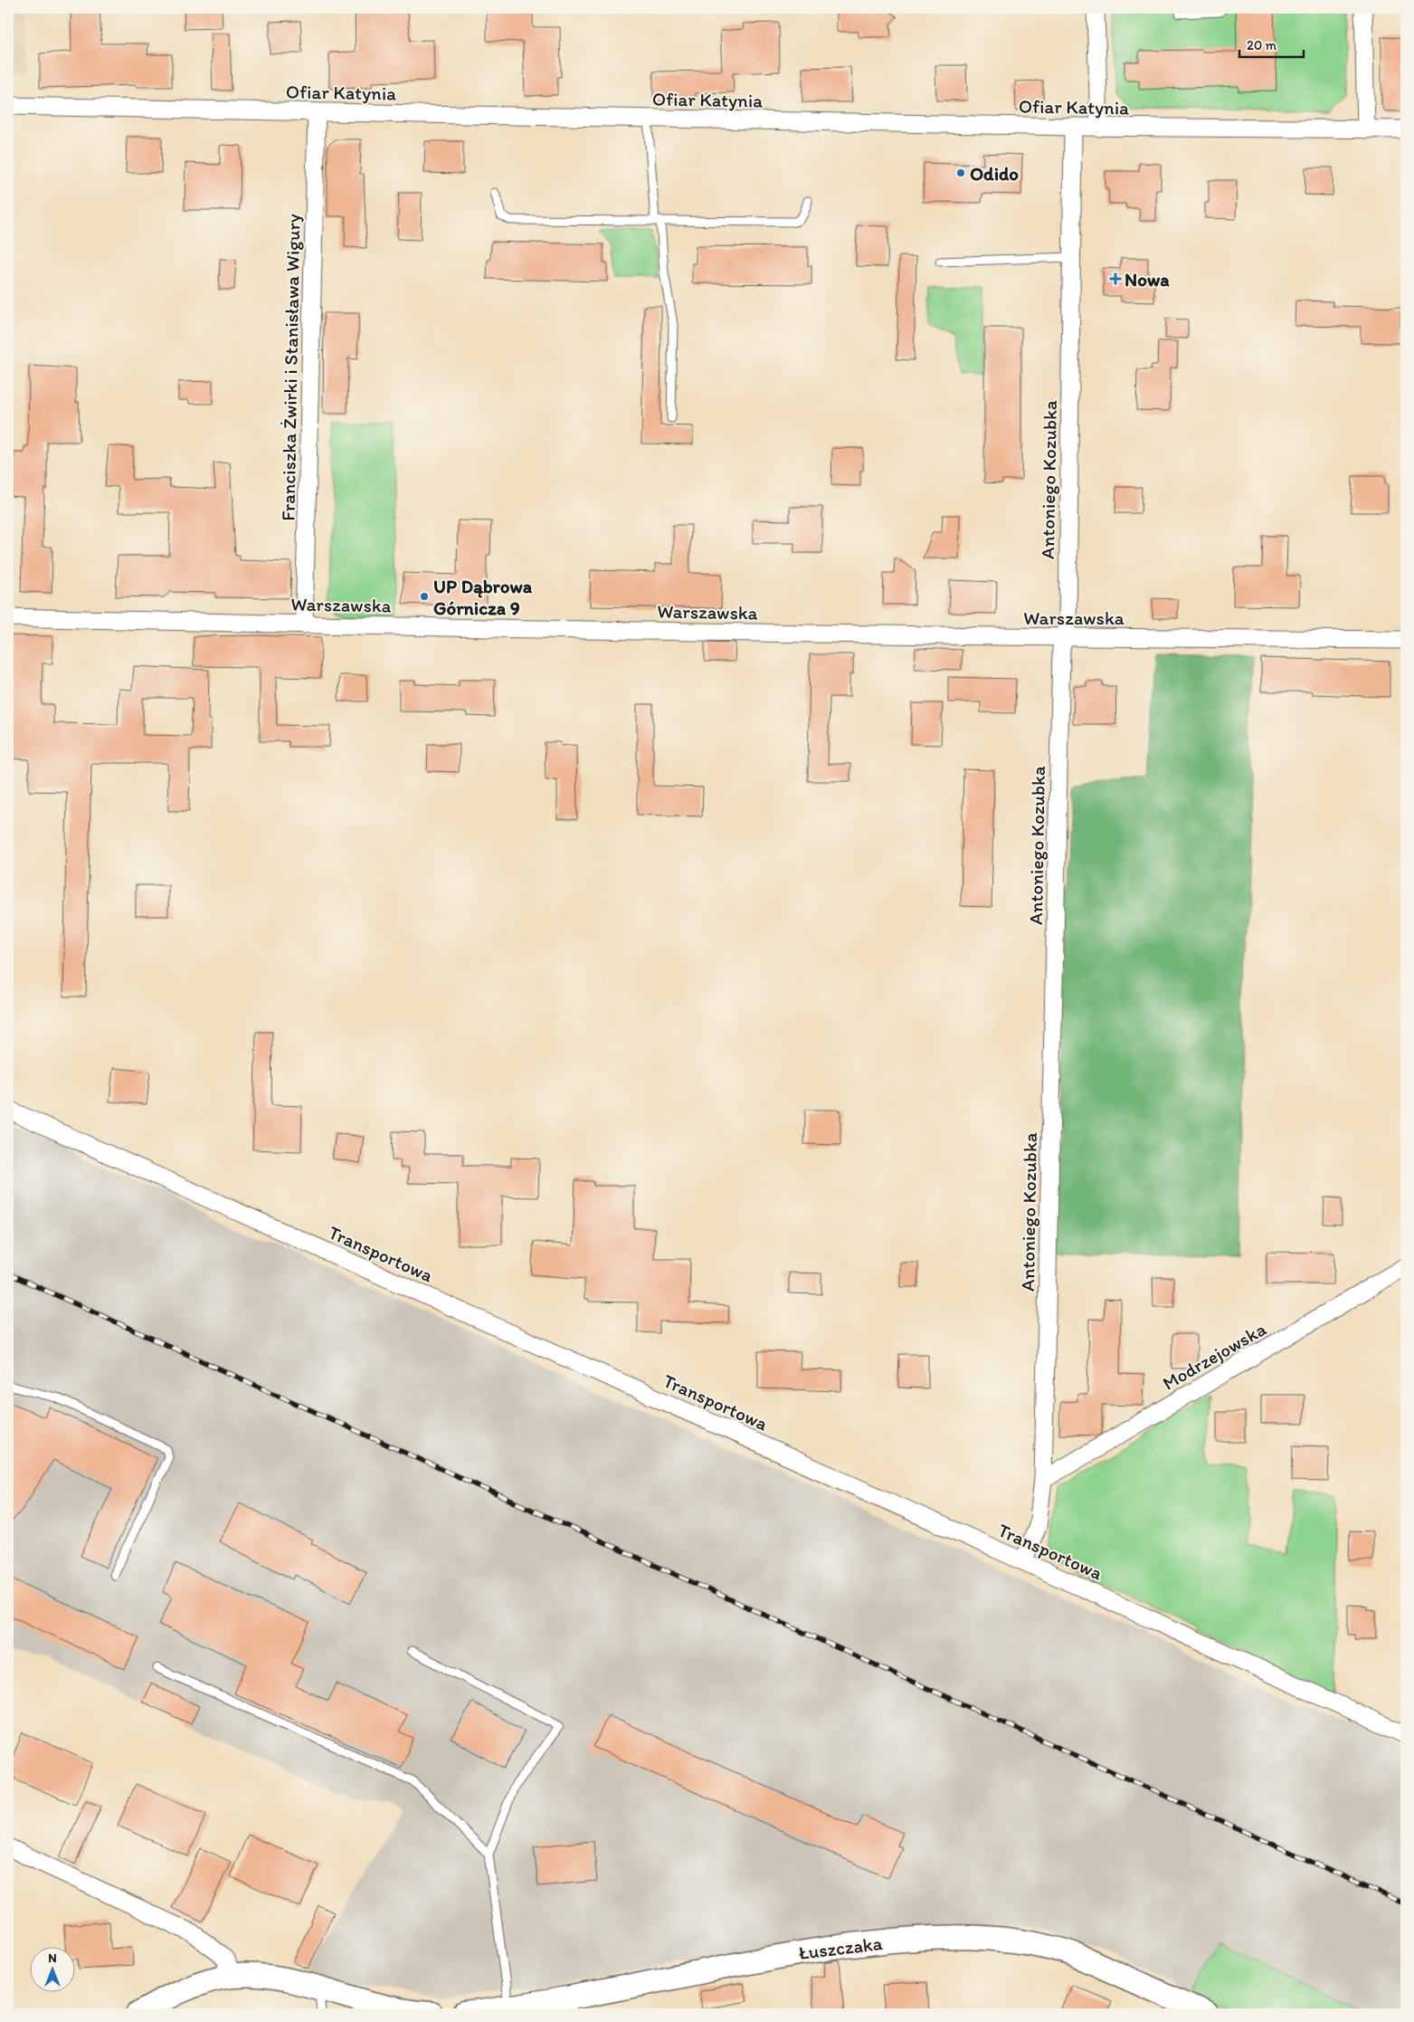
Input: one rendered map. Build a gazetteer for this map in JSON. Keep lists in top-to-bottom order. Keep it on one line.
{"streets":{"street":["Ofiar Katynia","Franciszka Żwirki i Stanisława Wigury","Antoniego Kozubka","Warszawska","Transportowa","Modrzejowska","Łuszczaka"]},"crossings":[["Ofiar Katynia","Franciszka Żwirki i Stanisława Wigury"],["Ofiar Katynia","Antoniego Kozubka"],["Franciszka Żwirki i Stanisława Wigury","Warszawska"],["Antoniego Kozubka","Warszawska"],["Antoniego Kozubka","Transportowa"],["Antoniego Kozubka","Modrzejowska"]],"places":{"other":["Odido","UP Dąbrowa Górnicza 9"],"health":["Nowa"]},"scale_bar":"20 m","north":"top"}
